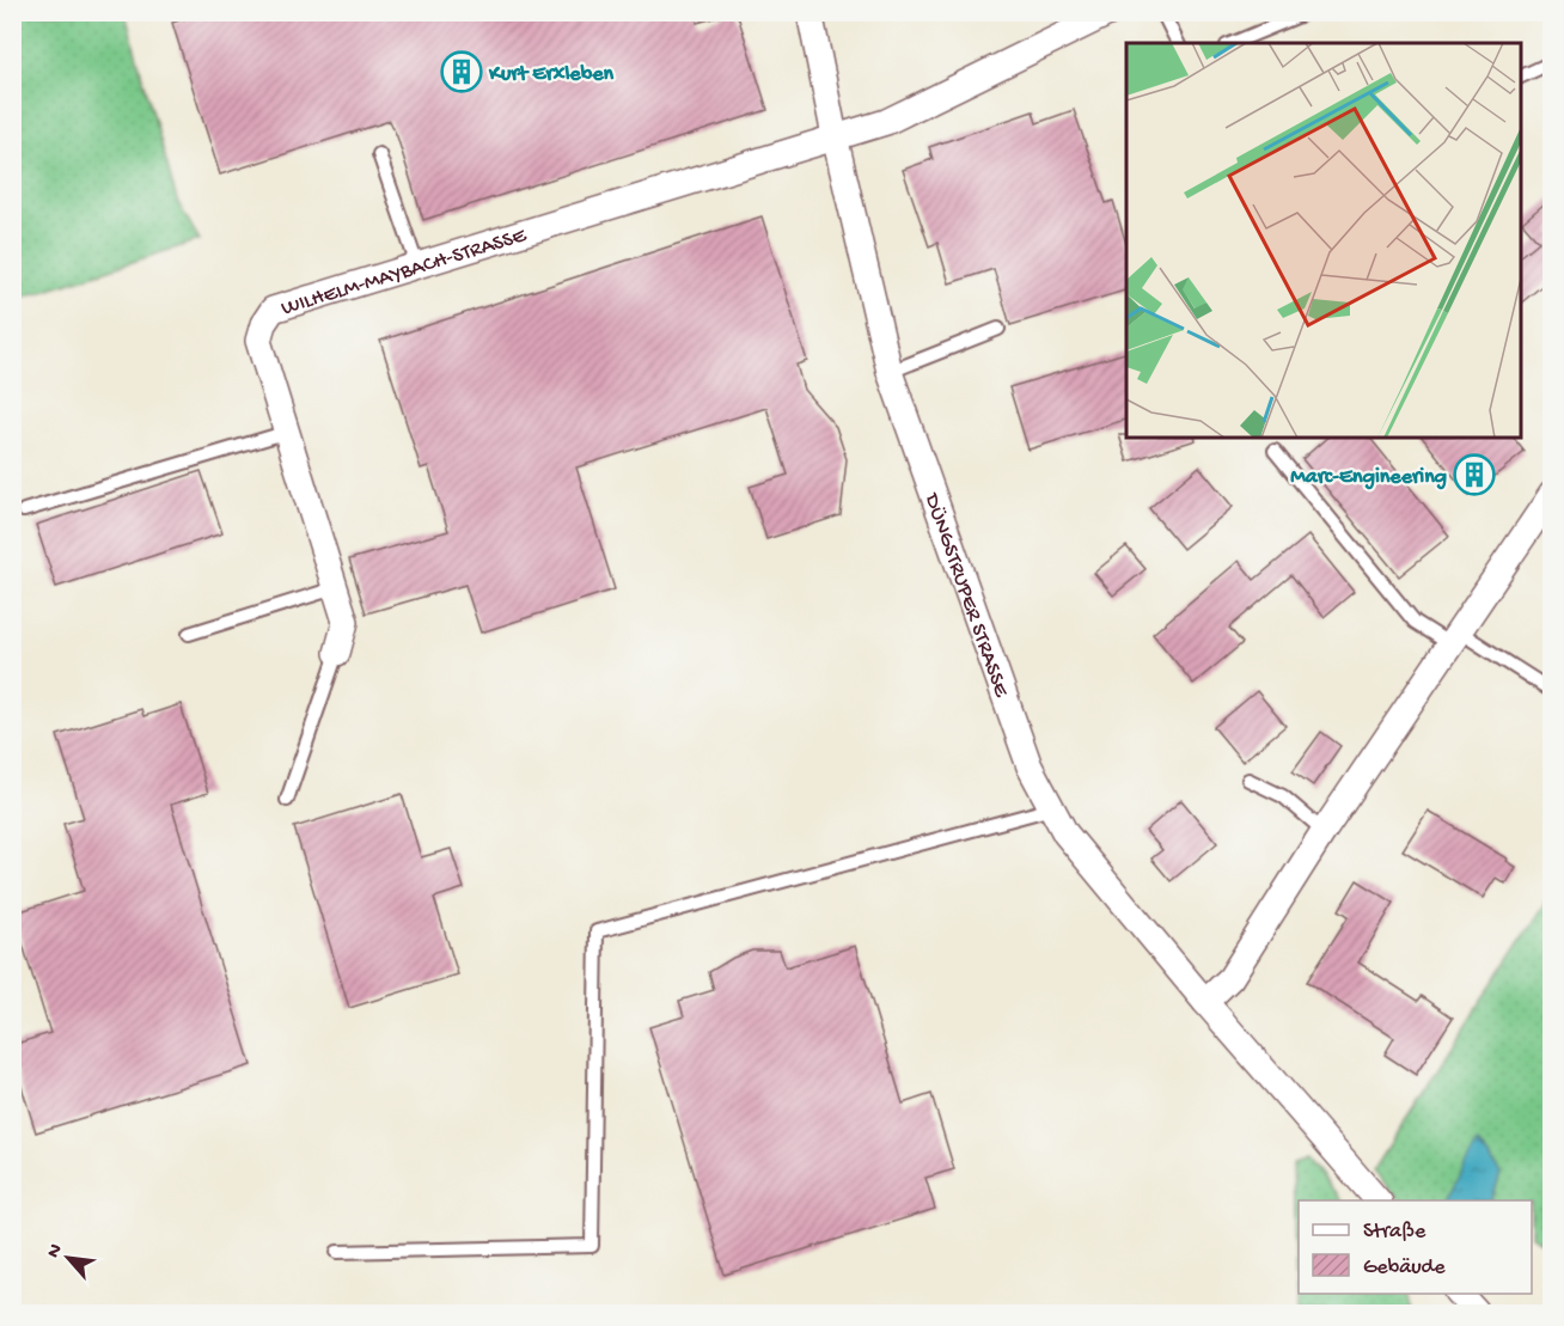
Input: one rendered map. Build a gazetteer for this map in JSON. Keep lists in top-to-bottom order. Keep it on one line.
{"streets":{"street":["WILHELM-MAYBACH-STRASSE","DÜNGSTRUPER STRASSE"]},"crossings":[["WILHELM-MAYBACH-STRASSE","DÜNGSTRUPER STRASSE"]],"places":{"building":["Kurt Erxleben","Marc-Engineering"]},"legend":["Straße","Gebäude"],"north":"top left"}
